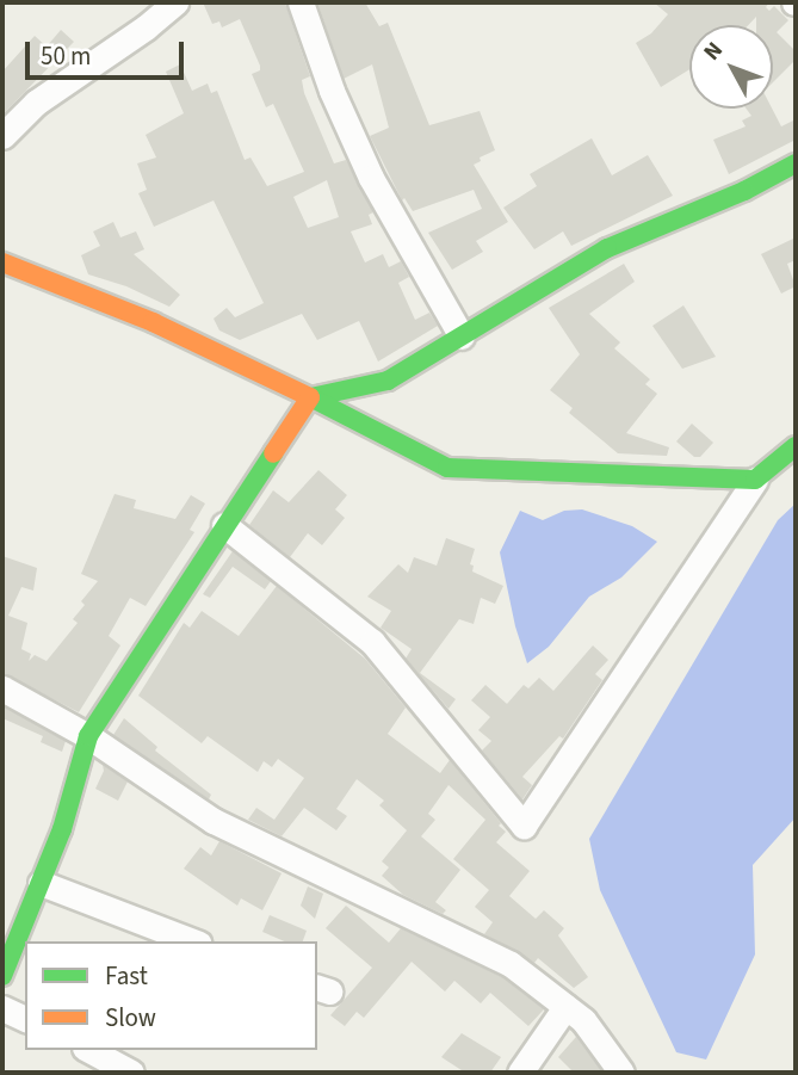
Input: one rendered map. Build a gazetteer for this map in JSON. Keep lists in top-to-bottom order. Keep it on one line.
{"legend":["Fast","Slow"],"scale_bar":"50 m","north":"top left"}
